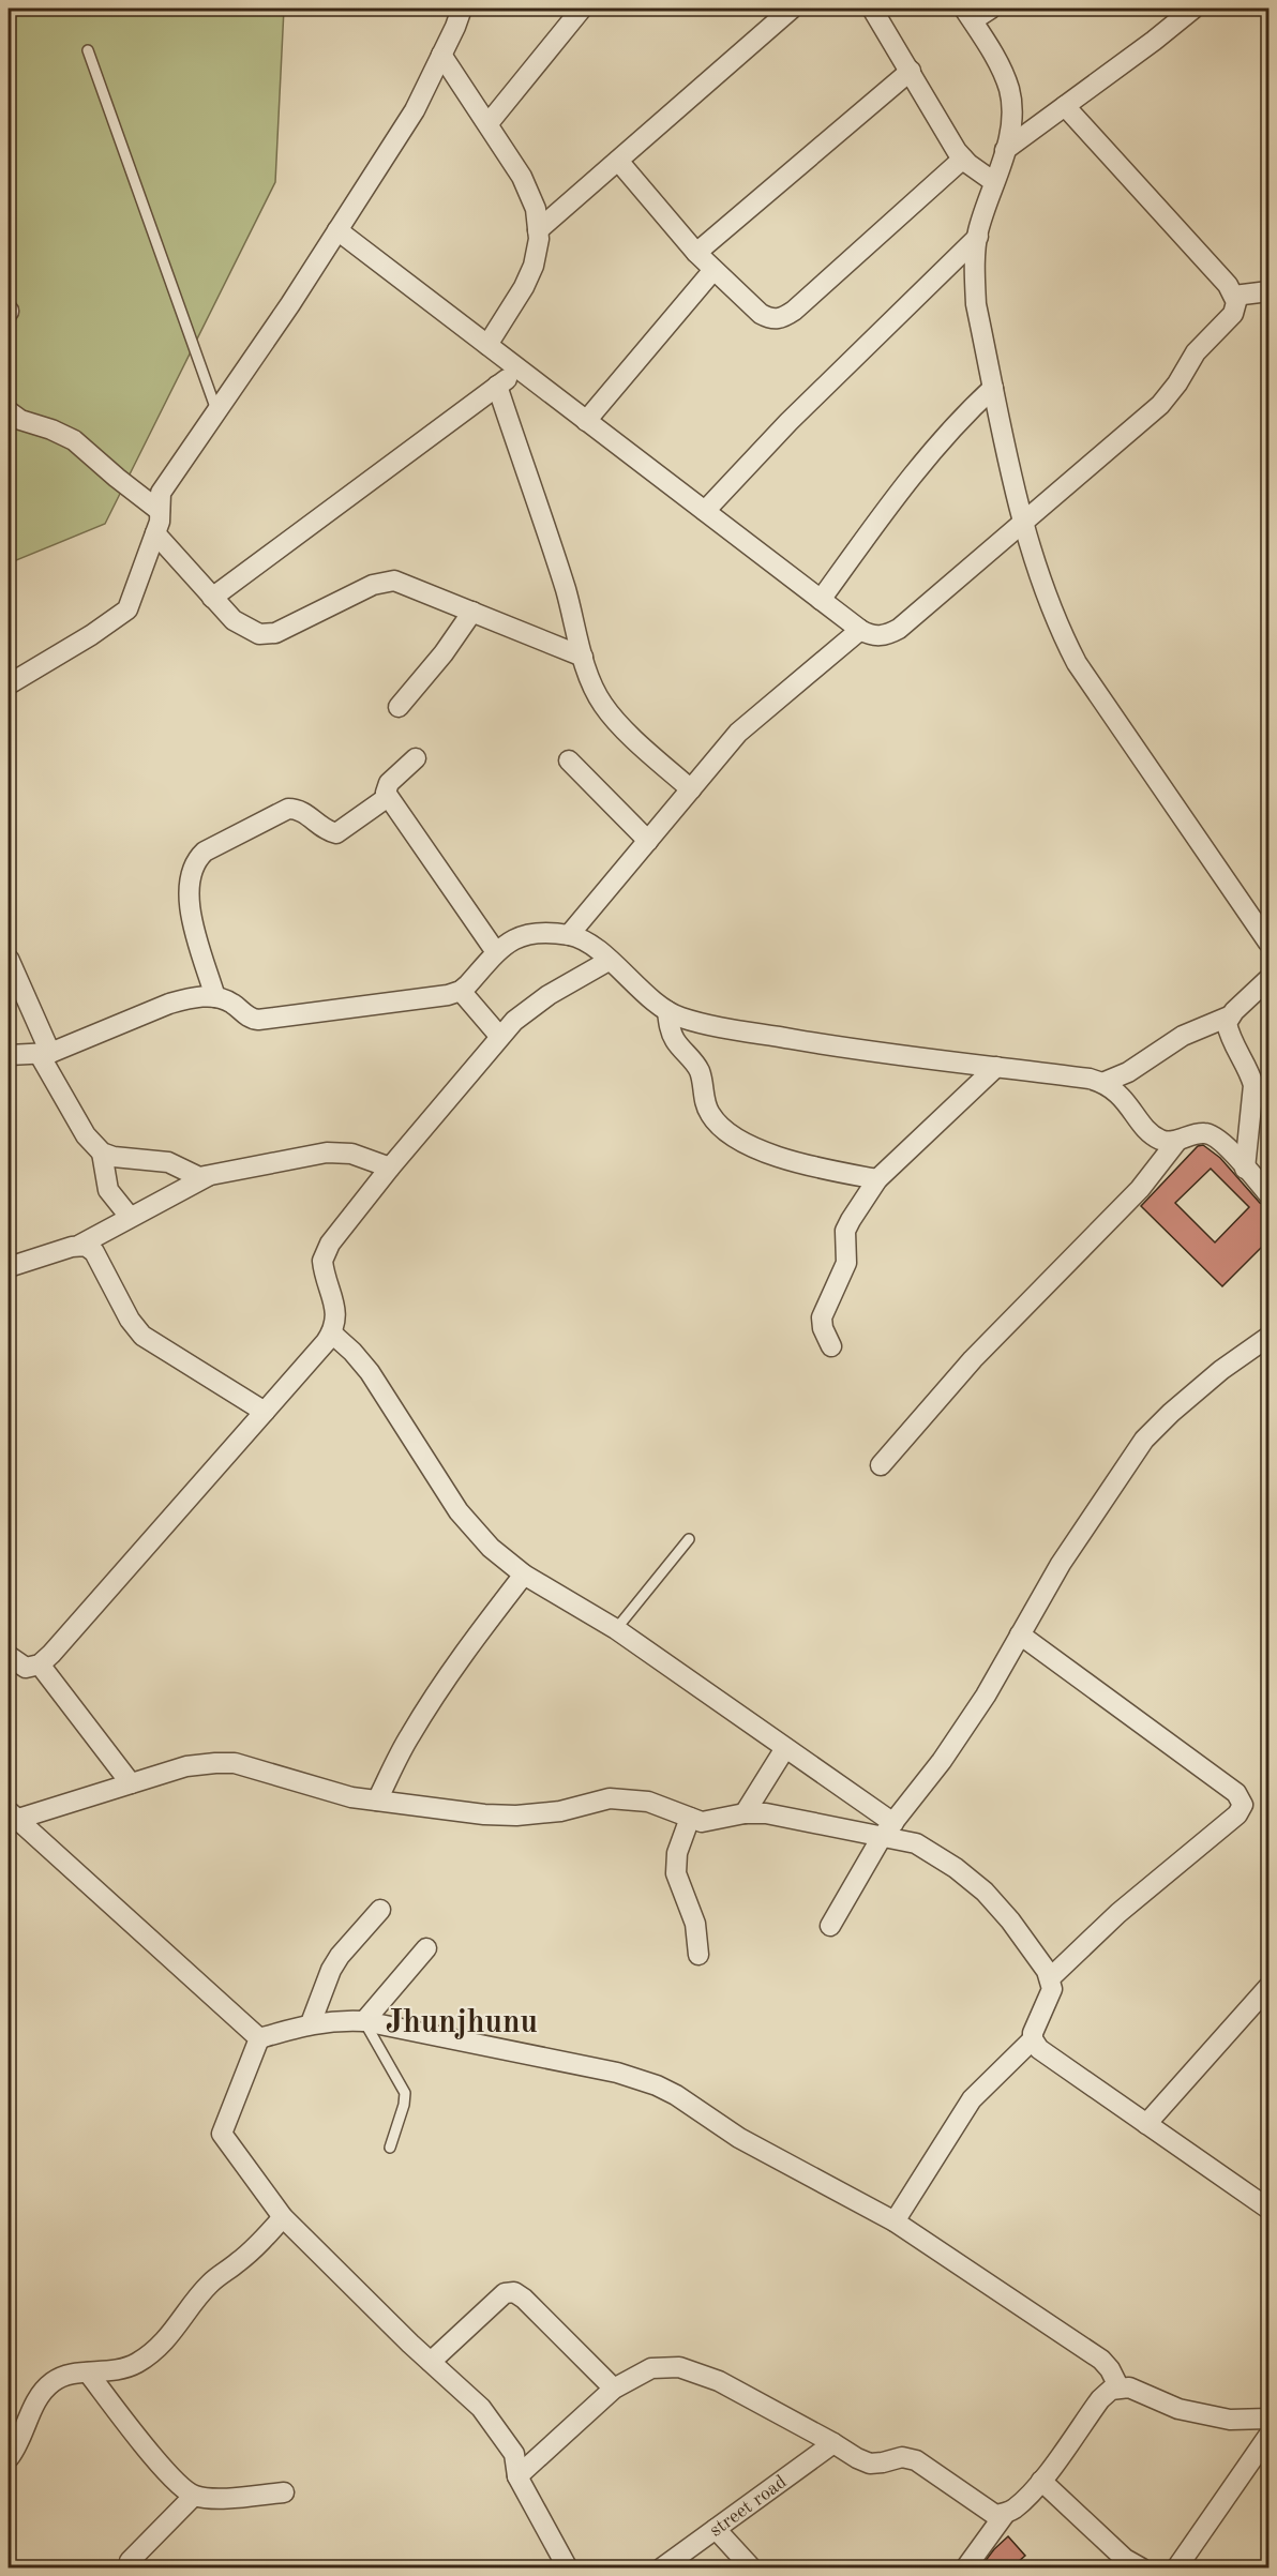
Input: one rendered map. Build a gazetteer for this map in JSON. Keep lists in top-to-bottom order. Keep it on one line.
{"streets":{"street":["street road"]},"districts":["Jhunjhunu"]}
